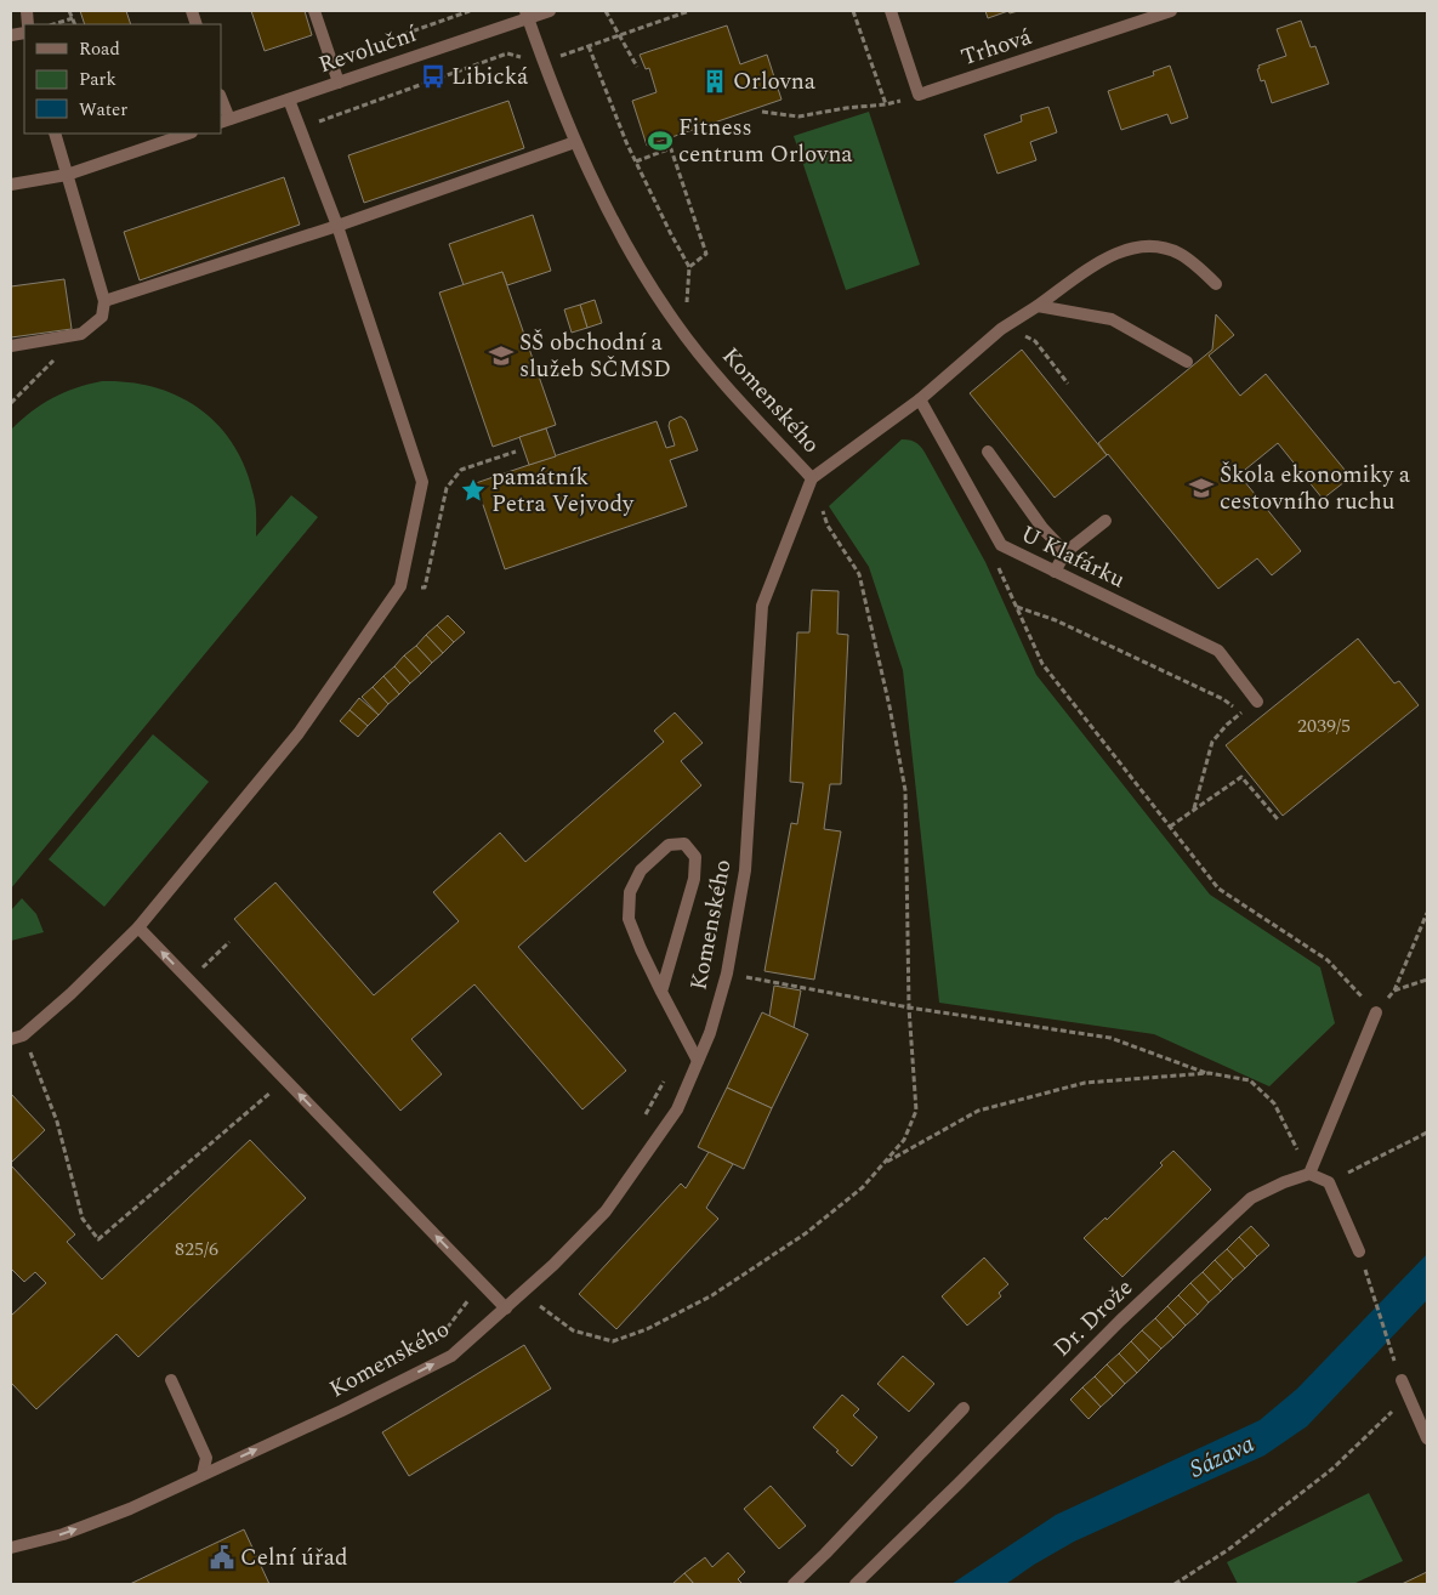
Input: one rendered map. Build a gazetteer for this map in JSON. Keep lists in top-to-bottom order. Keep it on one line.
{"streets":{"street":["Trhová","Revoluční","Komenského","U Klafárku","Dr. Drože"]},"crossings":[["Revoluční","Komenského"]],"water":["Sázava"],"places":{"bus stop":["Libická"],"building":["Orlovna"],"sports":["Fitness centrum Orlovna"],"school or university":["SŠ obchodní a služeb SČMSD","Škola ekonomiky a cestovního ruchu"],"place":["památník Petra Vejvody"],"public building":["Celní úřad"]},"house_numbers":["2039/5","825/6"],"legend":["Road","Park","Water"]}
